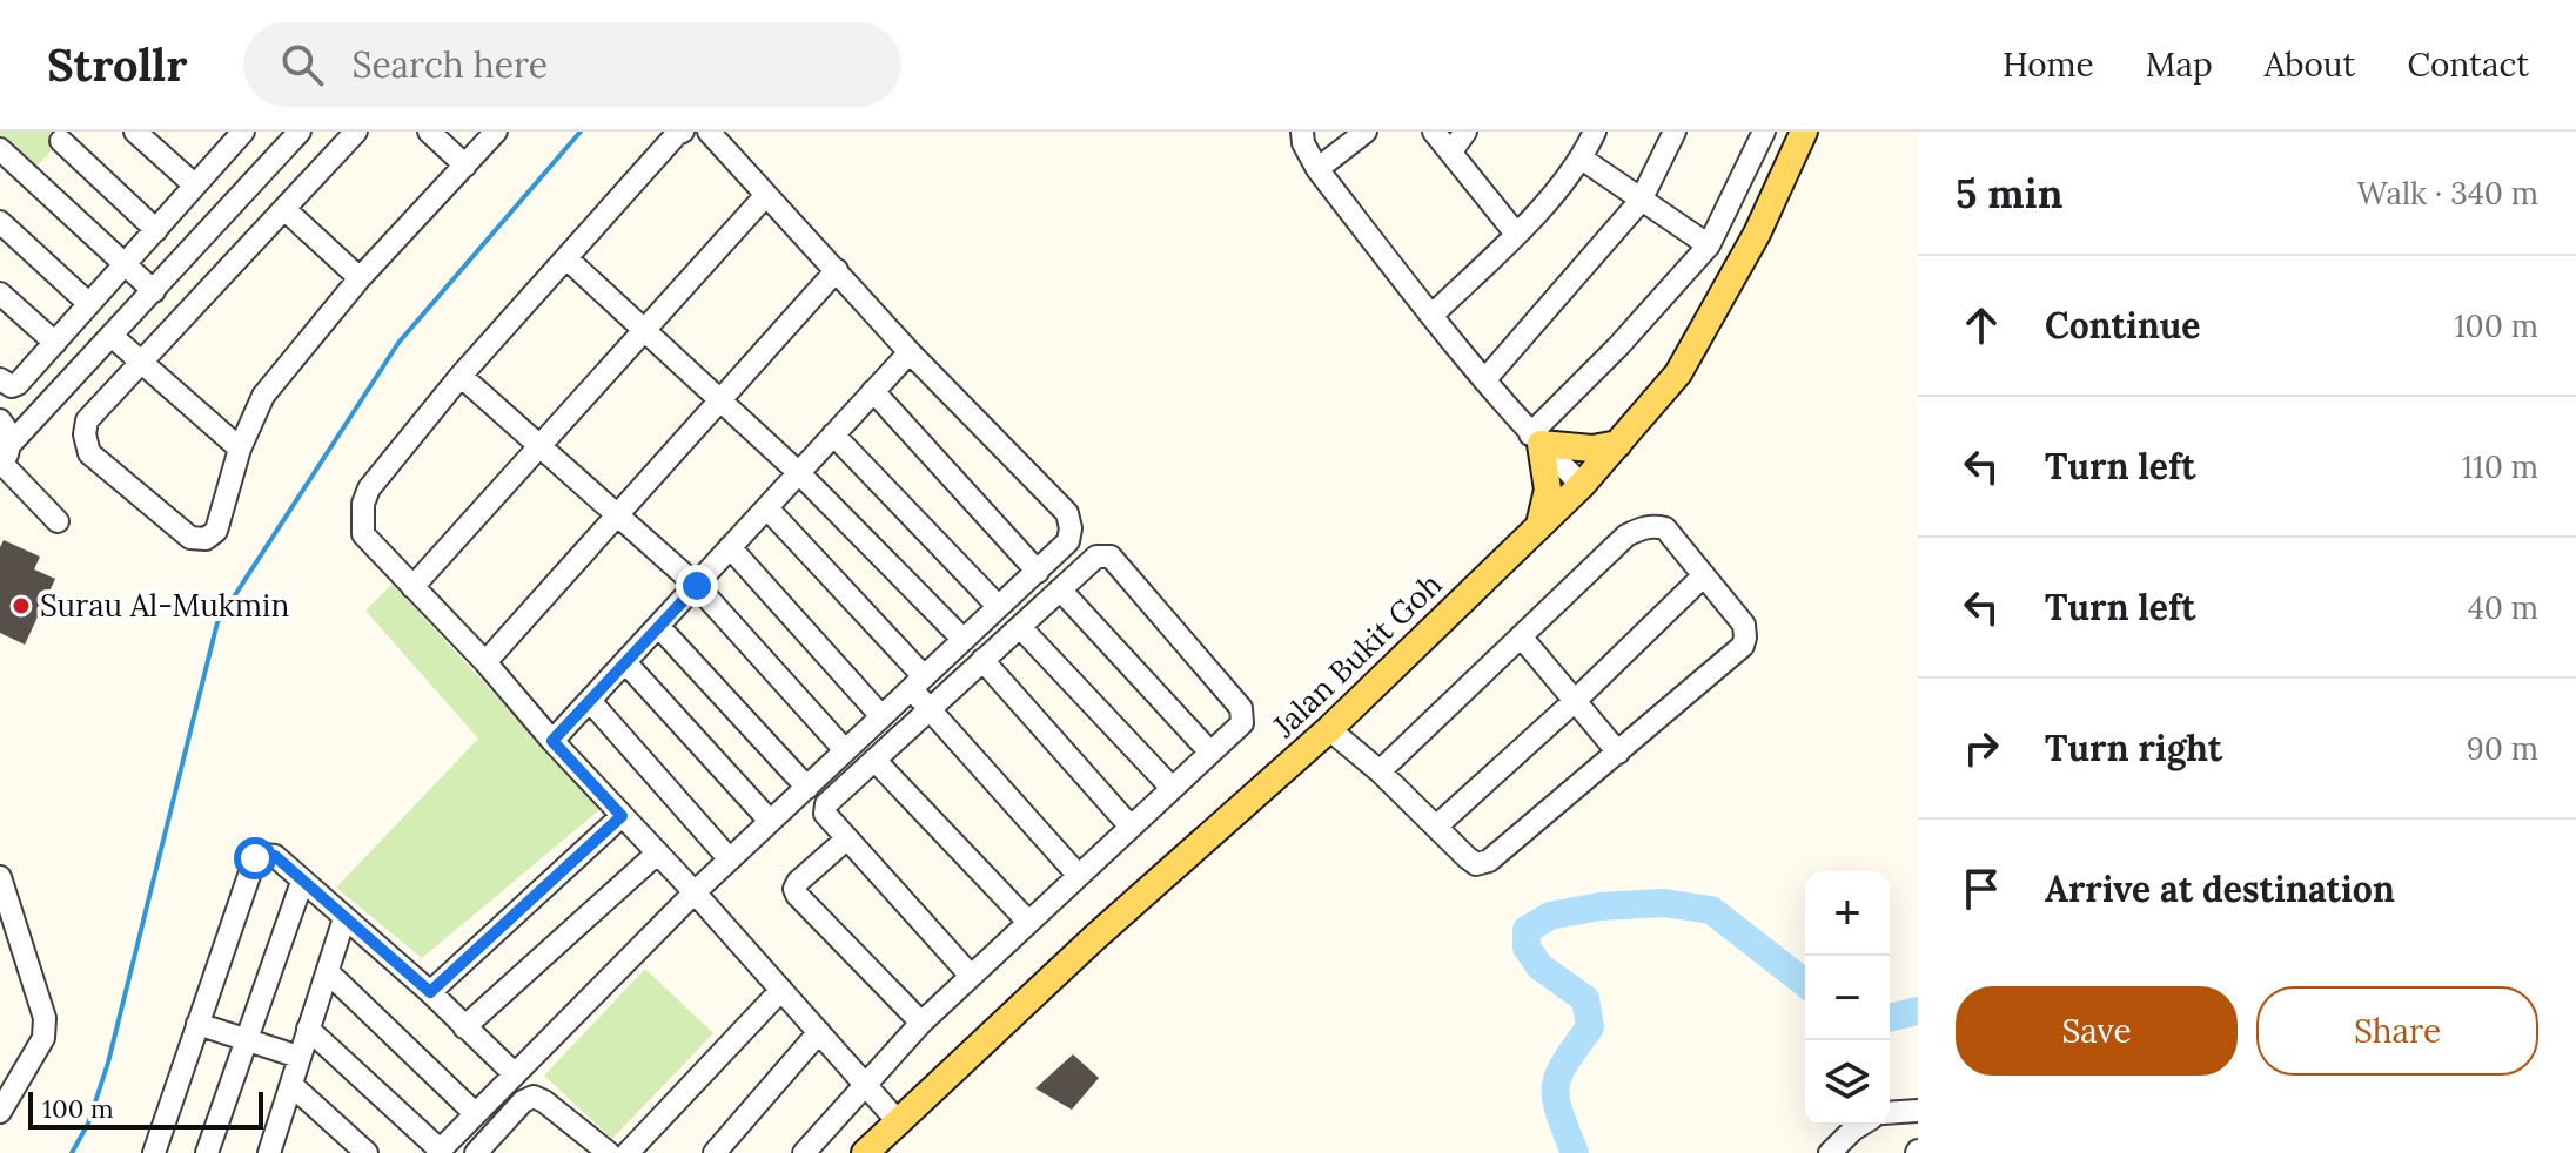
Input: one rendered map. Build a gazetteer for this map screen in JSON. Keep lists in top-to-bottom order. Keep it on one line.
{"streets":{"main road":["Jalan Bukit Goh"]},"places":["Surau Al-Mukmin"],"scale_bar":"100 m","page":{"header":"Strollr","search":"Search here","nav":["Home","Map","About","Contact"],"heading":["5 min","Walk · 340 m"],"list":[["Continue","100 m"],["Turn left","110 m"],["Turn left","40 m"],["Turn right","90 m"],"Arrive at destination"],"map_buttons":["+","−"],"buttons":["Save","Share"],"scale":"100 m"}}
